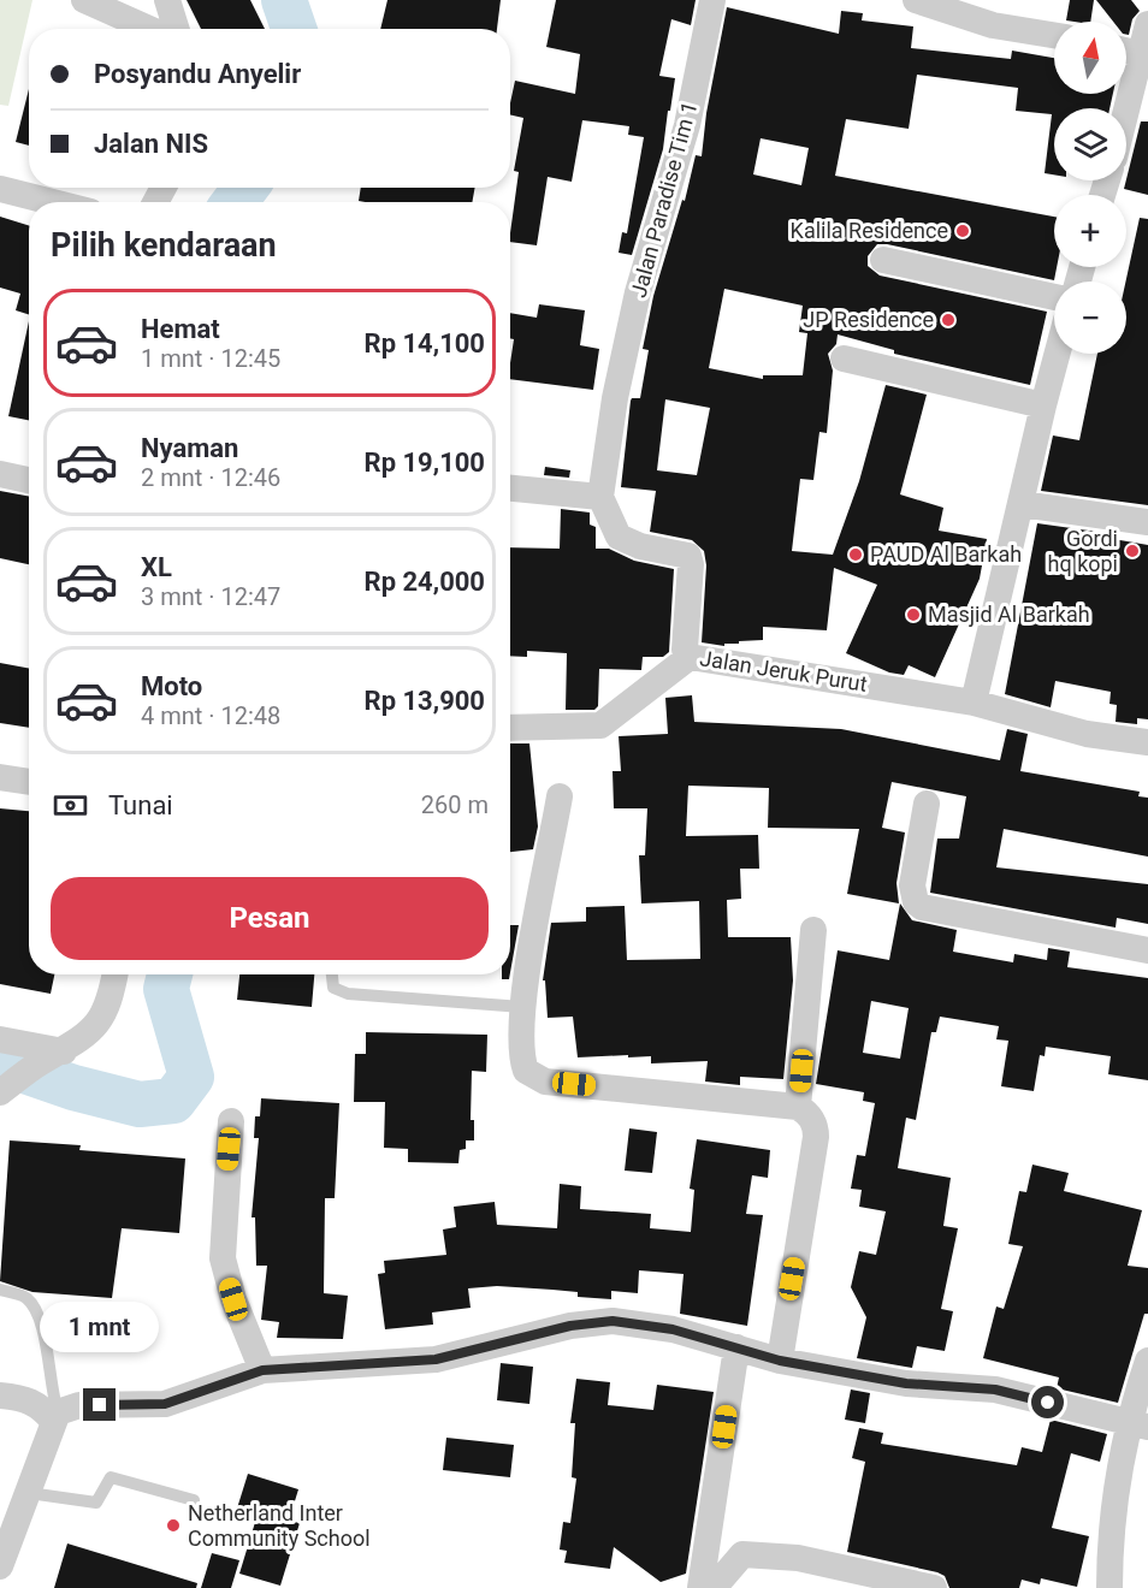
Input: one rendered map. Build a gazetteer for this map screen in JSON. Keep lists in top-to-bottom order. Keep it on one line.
{"streets":{"street":["Jalan Paradise Tim 1","Jalan Jeruk Purut"]},"crossings":[["Jalan Paradise Tim 1","Jalan Jeruk Purut"]],"places":["Kalila Residence","JP Residence","Gordi hq kopi","PAUD Al Barkah","Masjid Al Barkah","Netherland Inter Community School"],"north":"top","page":{"map_buttons":["+","−"],"banner":["Posyandu Anyelir","Jalan NIS"],"heading":"Pilih kendaraan","list":[{"name":"Hemat","note":"1 mnt · 12:45","value":"Rp 14,100"},{"name":"Nyaman","note":"2 mnt · 12:46","value":"Rp 19,100"},{"name":"XL","note":"3 mnt · 12:47","value":"Rp 24,000"},{"name":"Moto","note":"4 mnt · 12:48","value":"Rp 13,900"}],"pay":["Tunai","260 m"],"buttons":"Pesan","bubble":"1 mnt"}}
